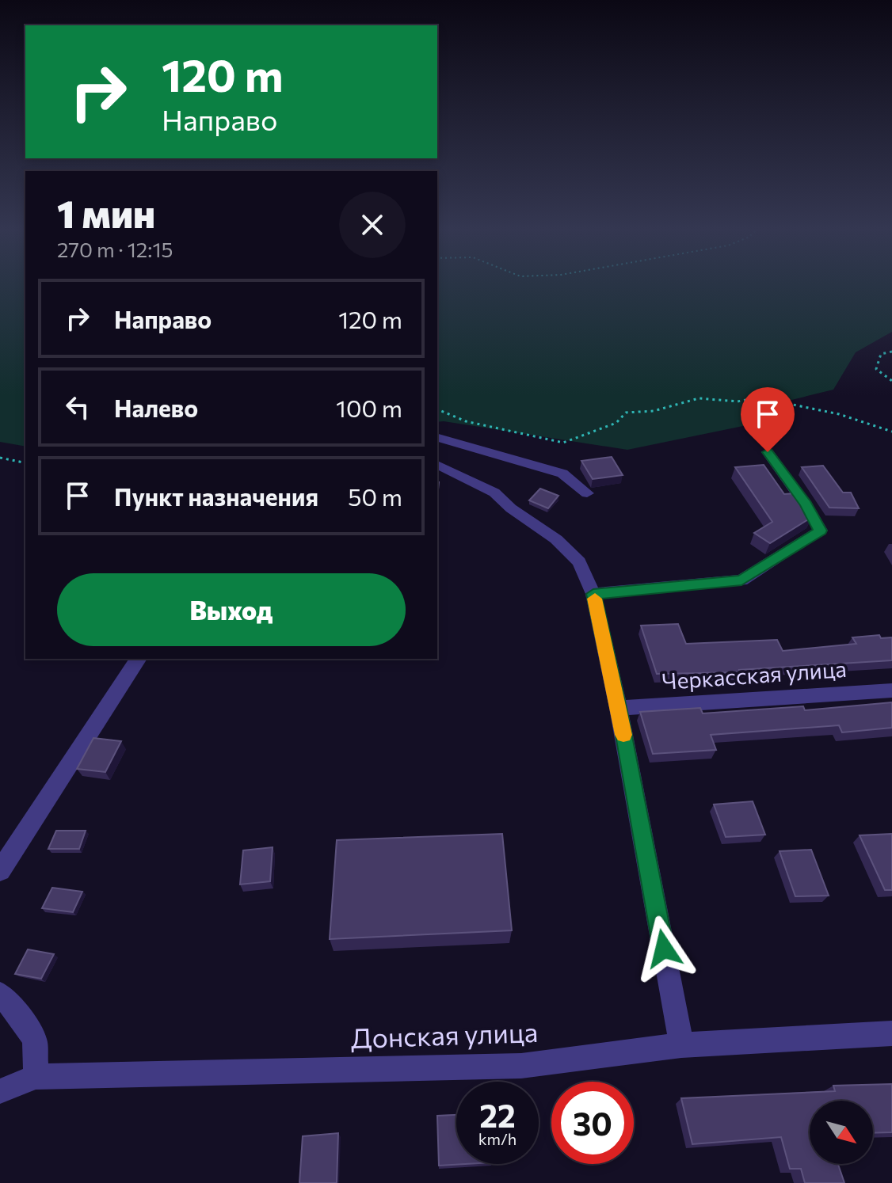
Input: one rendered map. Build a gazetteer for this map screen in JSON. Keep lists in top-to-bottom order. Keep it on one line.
{"streets":{"street":["Черкасская улица","Донская улица"]},"north":"bottom right","page":{"turn":["120 m","Направо"],"heading":["1 мин","270 m · 12:15"],"list":[{"name":"Направо","value":"120 m"},{"name":"Налево","value":"100 m"},{"name":"Пункт назначения","value":"50 m"}],"buttons":"Выход","speed":"22 km/h","limit":"30"}}
